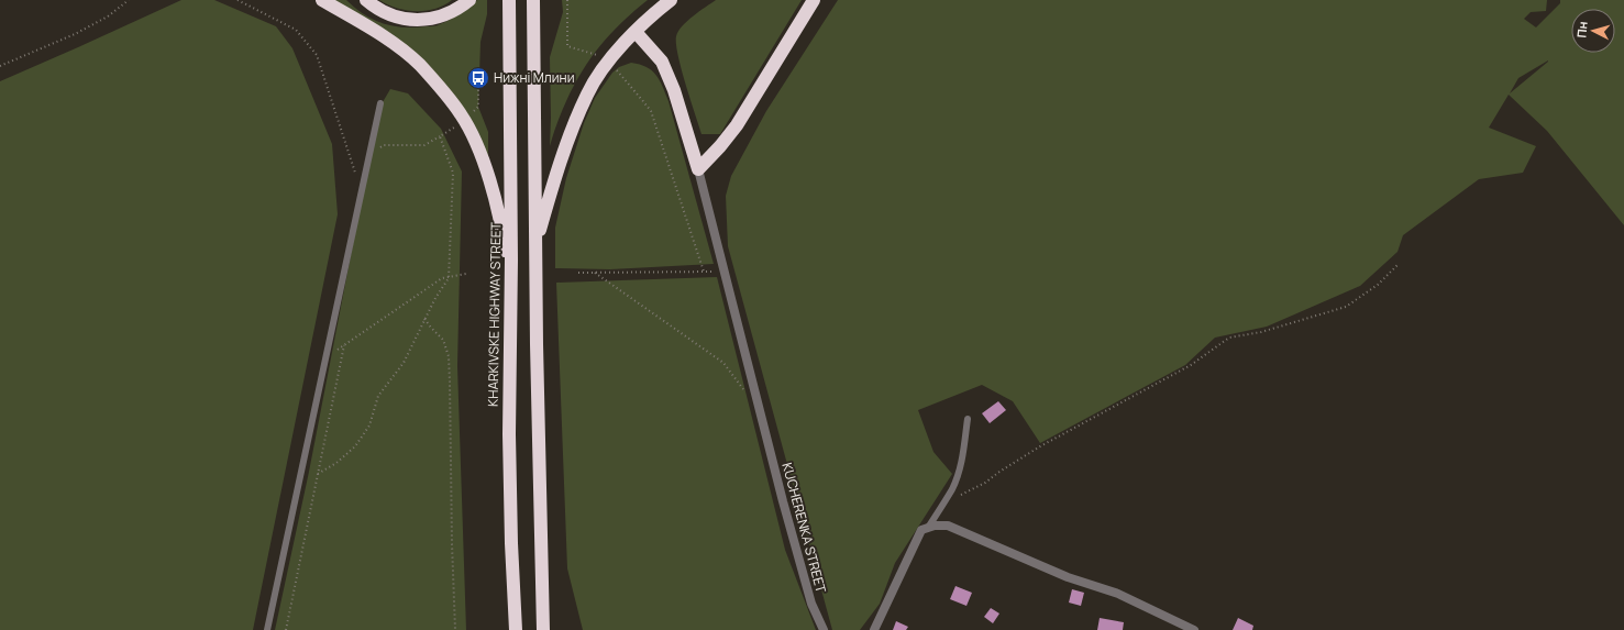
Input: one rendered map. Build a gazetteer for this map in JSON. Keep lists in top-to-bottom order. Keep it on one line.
{"streets":{"highway":["KHARKIVSKE HIGHWAY STREET"],"street":["KUCHERENKA STREET"]},"places":{"bus stop":["Нижні Млини"]},"north":"left"}
